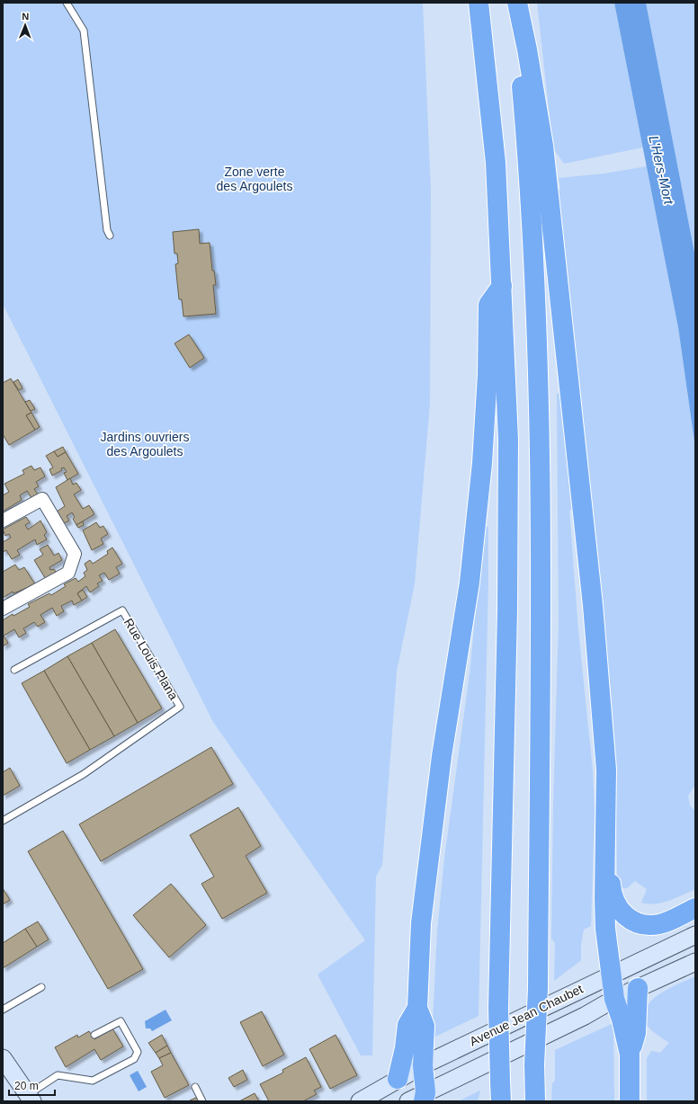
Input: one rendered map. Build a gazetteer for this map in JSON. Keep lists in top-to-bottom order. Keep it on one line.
{"streets":{"main road":["Avenue Jean Chaubet"],"lane":["Rue Louis Plana"]},"water":["L'Hers-Mort"],"parks":["Zone verte des Argoulets","Jardins ouvriers des Argoulets"],"scale_bar":"20 m","north":"top"}
